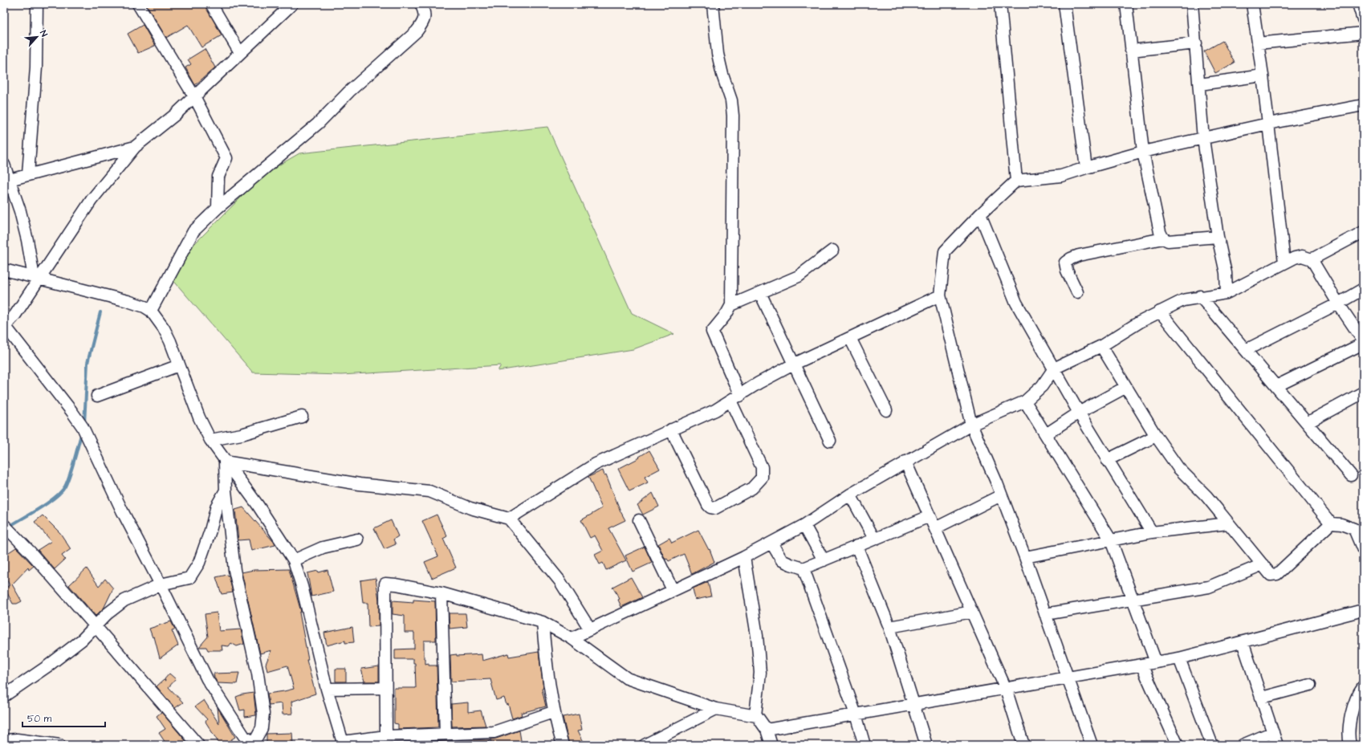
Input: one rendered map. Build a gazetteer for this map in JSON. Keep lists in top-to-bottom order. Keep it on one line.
{"scale_bar":"50 m","north":"top right"}
